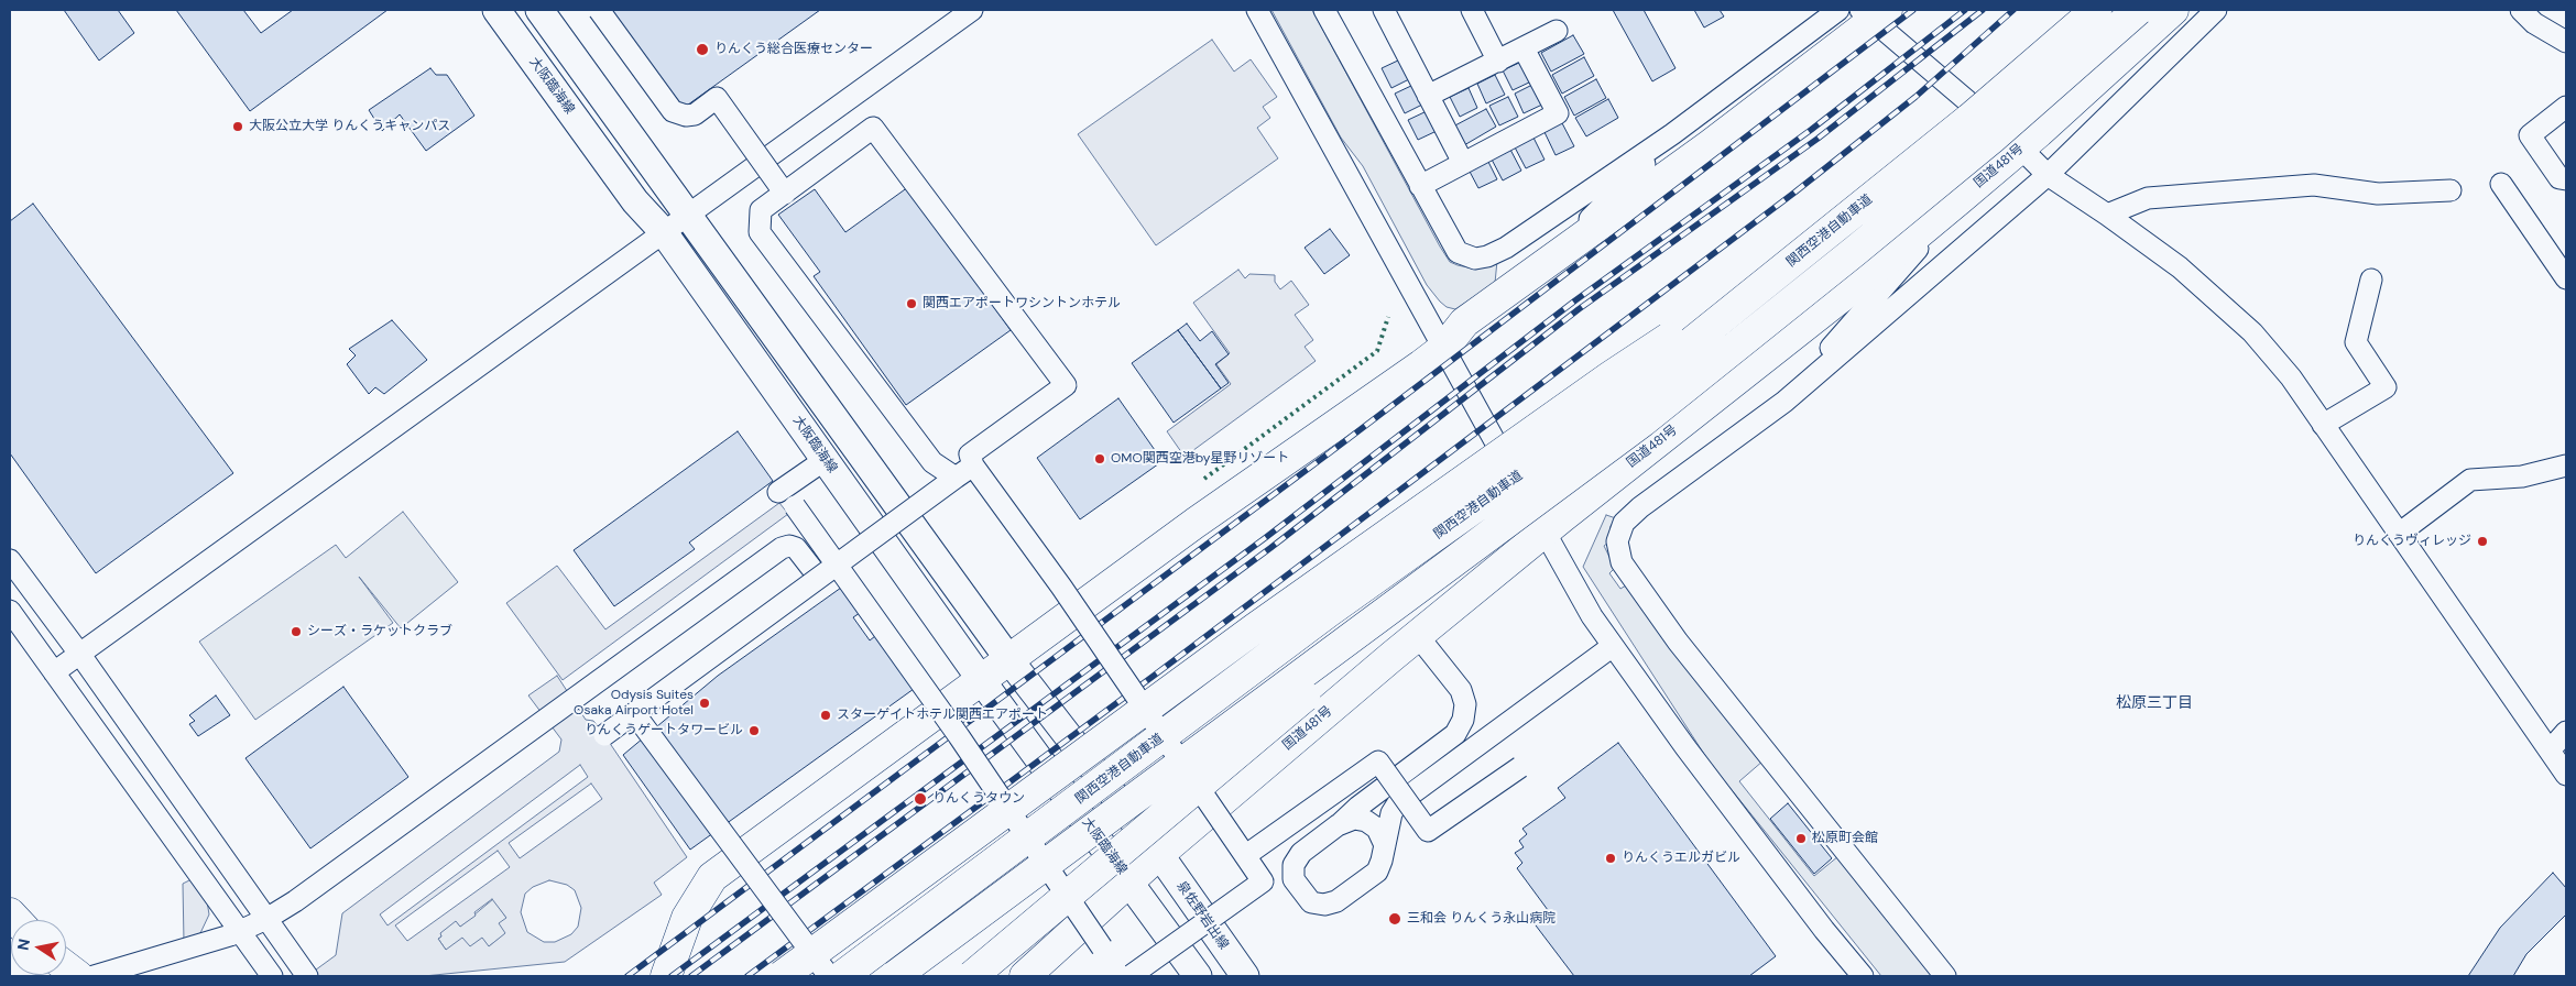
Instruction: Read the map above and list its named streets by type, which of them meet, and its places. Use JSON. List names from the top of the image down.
{
  "streets": {
    "highway": ["国道481号", "関西空港自動車道"],
    "main road": ["大阪臨海線", "泉佐野岩出線"]
  },
  "crossings": [
    ["大阪臨海線", "国道481号"],
    ["国道481号", "泉佐野岩出線"]
  ],
  "districts": ["松原三丁目"],
  "places": [
    "りんくう総合医療センター",
    "大阪公立大学 りんくうキャンパス",
    "関西エアポートワシントンホテル",
    "OMO関西空港by星野リゾート",
    "りんくうヴィレッジ",
    "シーズ・ラケットクラブ",
    "Odysis Suites Osaka Airport Hotel",
    "スターゲイトホテル関西エアポート",
    "りんくうゲートタワービル",
    "りんくうタウン",
    "松原町会館",
    "りんくうエルガビル",
    "三和会 りんくう永山病院"
  ],
  "north": "left"
}
